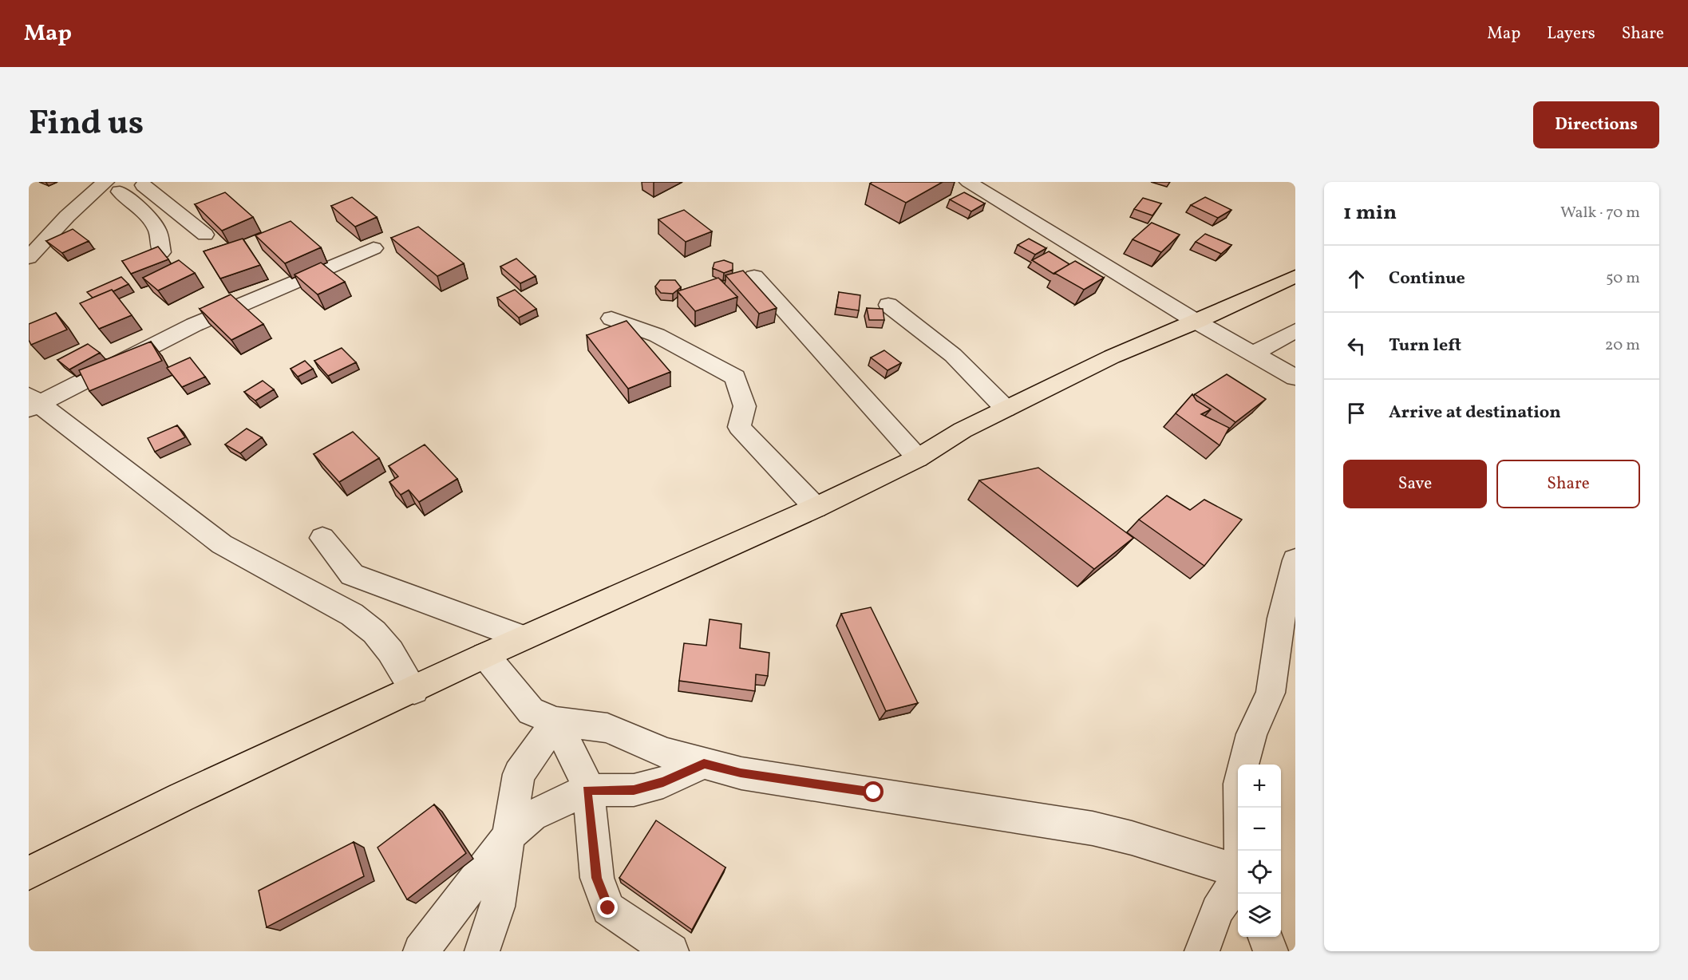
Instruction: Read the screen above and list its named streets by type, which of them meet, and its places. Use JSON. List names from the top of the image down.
{
  "page": {
    "header": "Map",
    "nav": ["Map", "Layers", "Share"],
    "title": "Find us",
    "buttons": [
      "Directions",
      ["Save", "Share"]
    ],
    "heading": ["1 min", "Walk · 70 m"],
    "list": [
      ["Continue", "50 m"],
      ["Turn left", "20 m"],
      "Arrive at destination"
    ],
    "map_buttons": ["+", "−"]
  }
}
